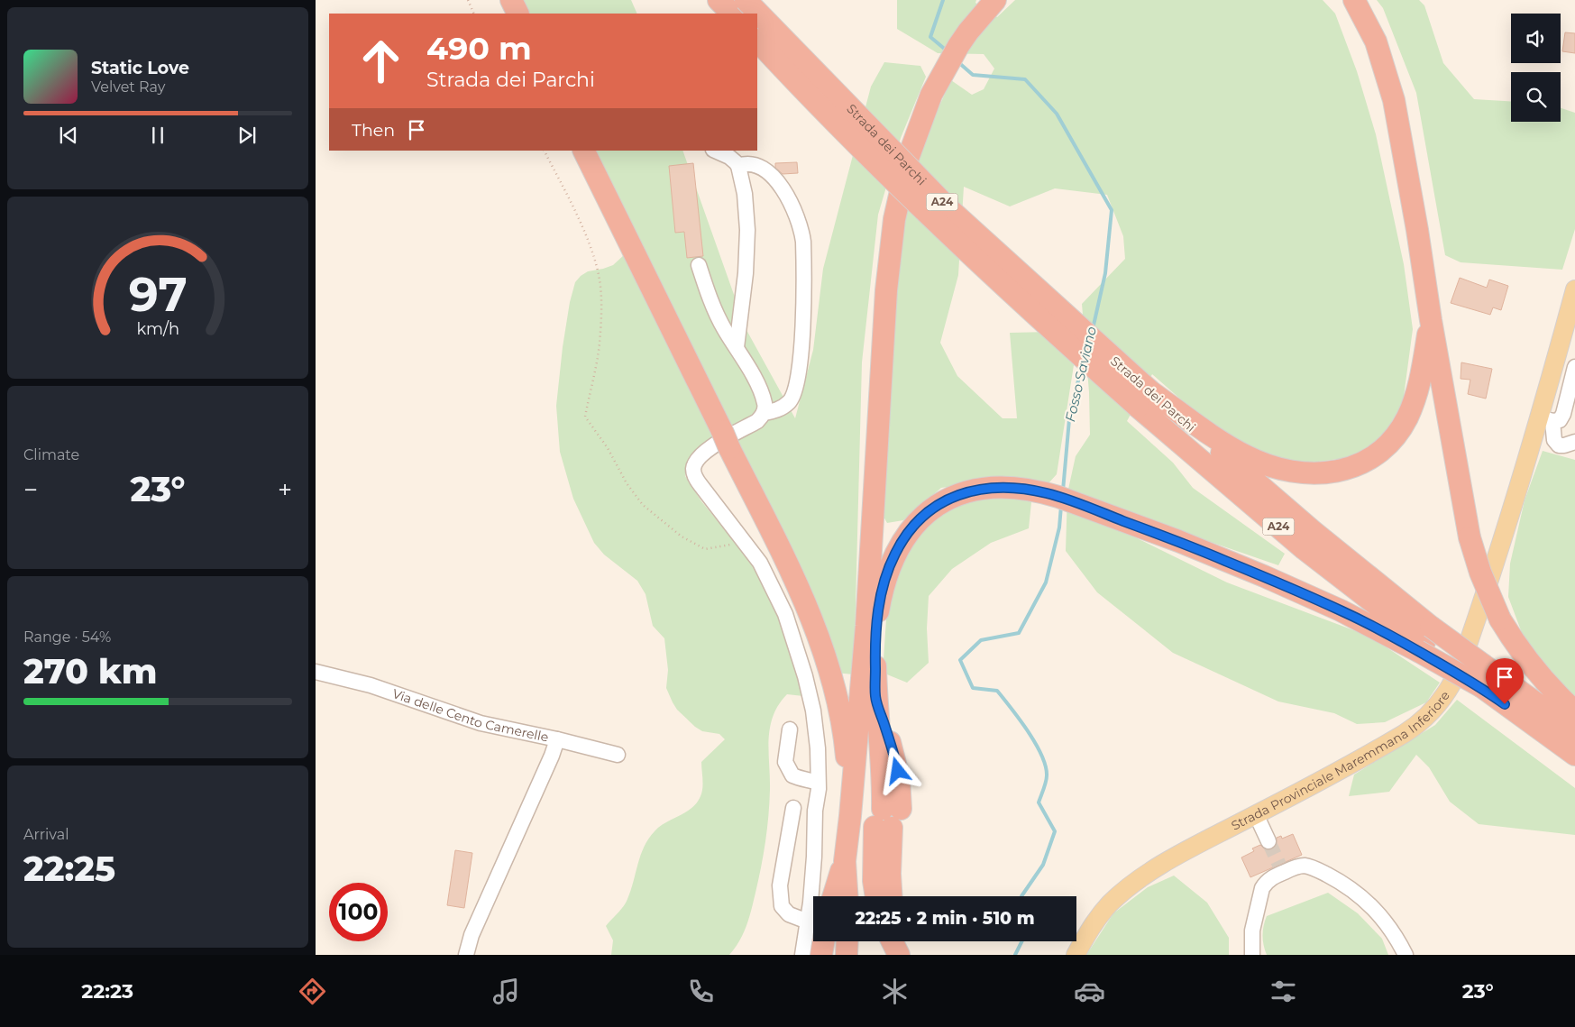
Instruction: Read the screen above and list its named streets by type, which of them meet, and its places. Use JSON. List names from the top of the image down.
{
  "streets": {
    "highway": ["Strada dei Parchi", "A24"],
    "main road": ["Strada Provinciale Maremmana Inferiore"],
    "street": ["Via delle Cento Camerelle"]
  },
  "water": ["Fosso Saviano"],
  "page": {
    "turn": ["490 m", "Strada dei Parchi"],
    "song": ["Static Love", "Velvet Ray"],
    "then": "Then",
    "tile": [
      "Climate",
      ["Range · 54%", "270 km"],
      ["Arrival", "22:25"]
    ],
    "heat": ["−", "23°", "+"],
    "limit": "100",
    "trip": "22:25 · 2 min · 510 m",
    "tabs": ["22:23", "23°"],
    "gauge": ["97", "km/h"]
  }
}
